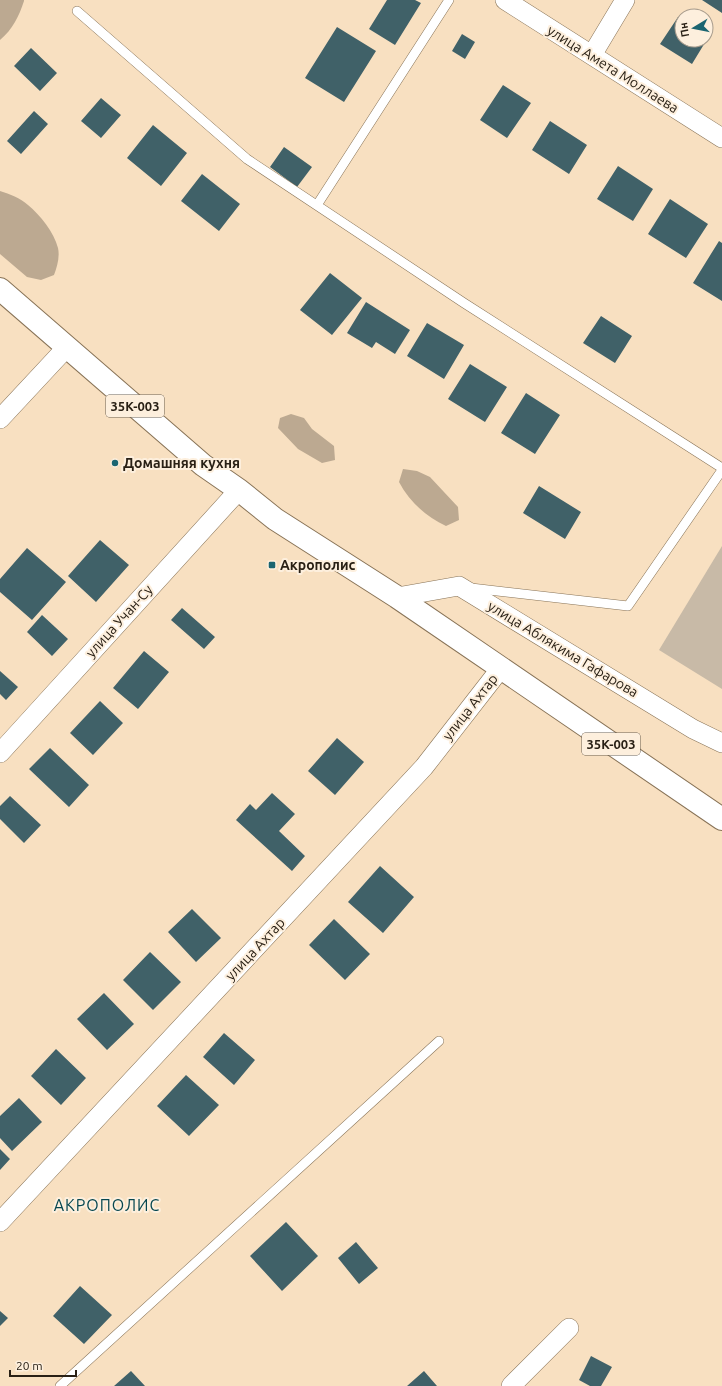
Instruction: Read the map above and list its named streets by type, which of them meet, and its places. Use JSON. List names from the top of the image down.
{
  "streets": {
    "main road": ["35К-003"],
    "street": [
      "улица Амета Моллаева",
      "улица Учан-Су",
      "улица Аблякима Гафарова",
      "улица Ахтар"
    ]
  },
  "crossings": [
    ["35К-003", "улица Учан-Су"],
    ["35К-003", "улица Ахтар"]
  ],
  "districts": ["АКРОПОЛИС"],
  "places": {
    "other": ["Домашняя кухня"],
    "transit": ["Акрополис"]
  },
  "scale_bar": "20 m",
  "north": "left"
}
